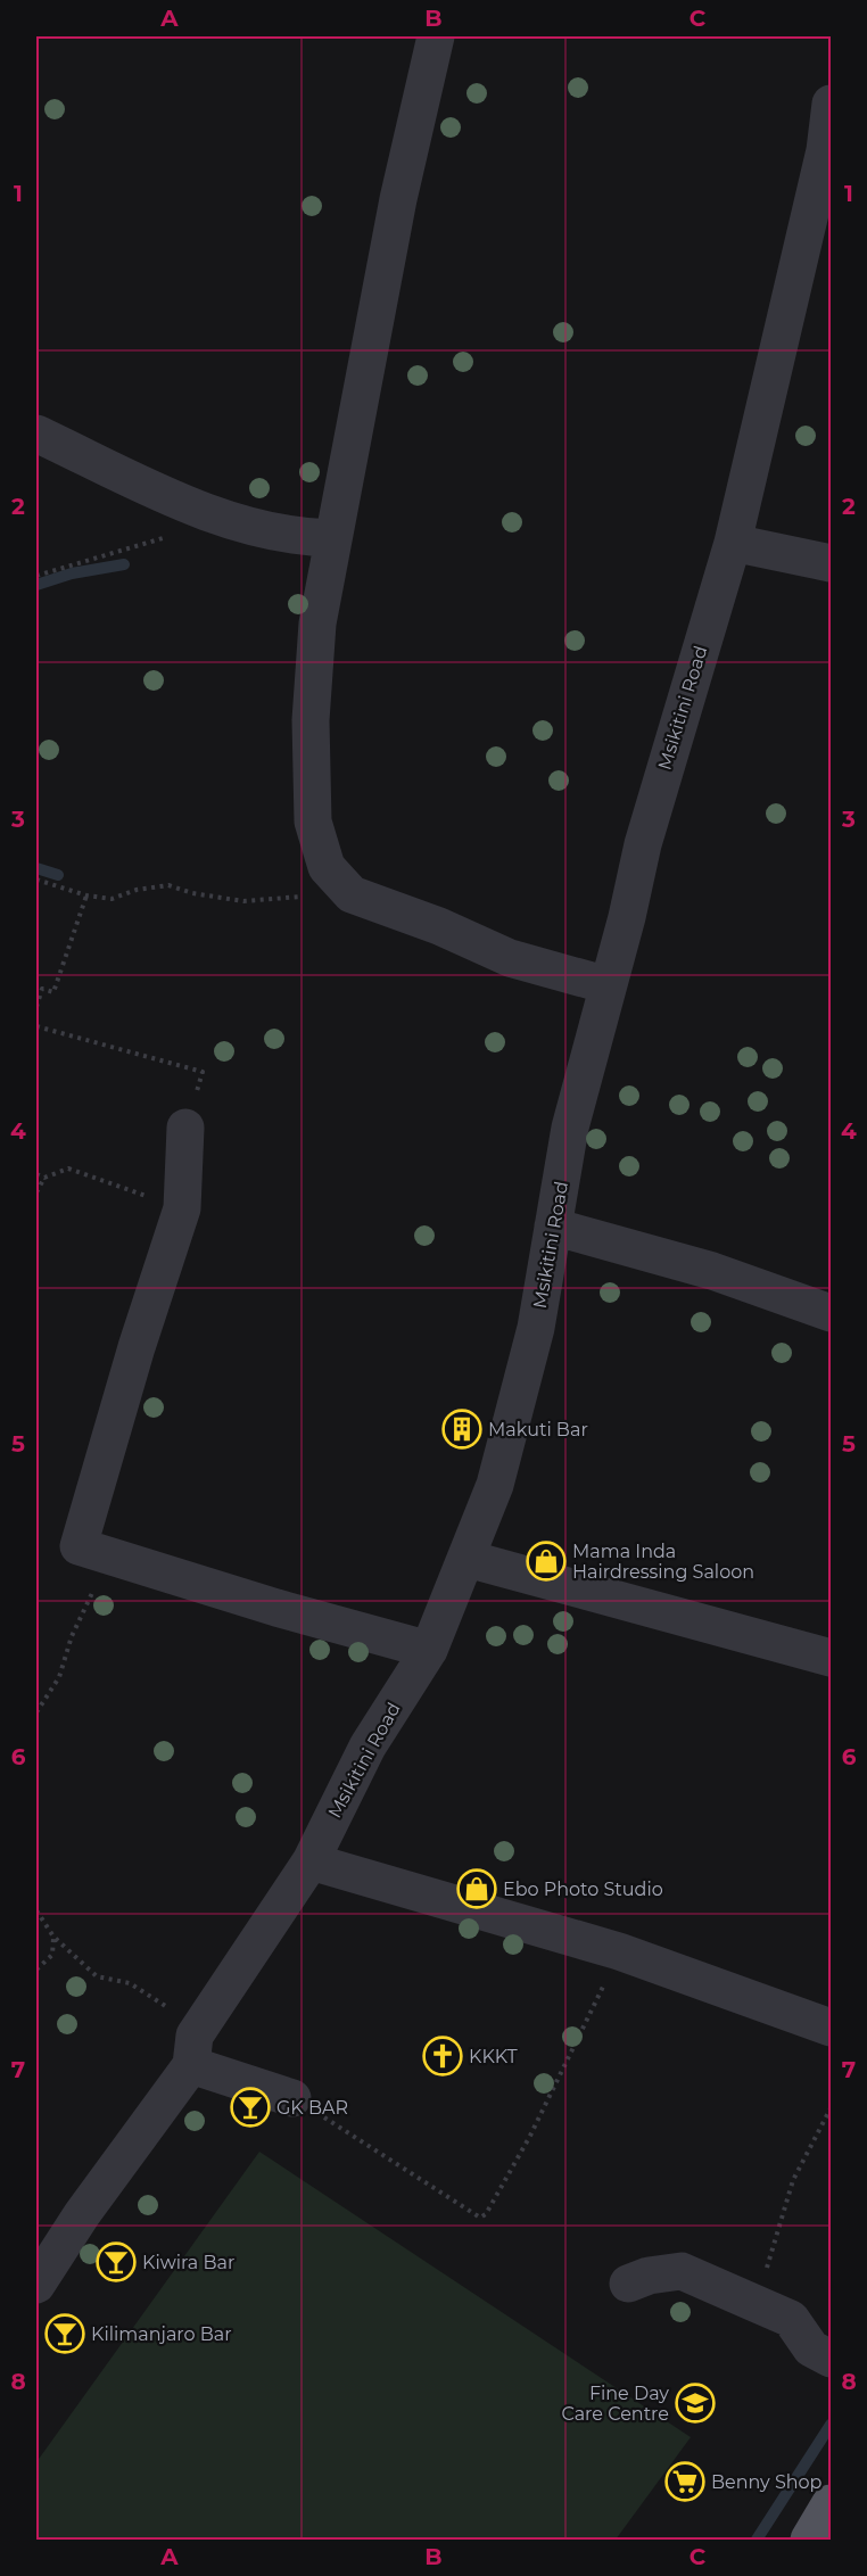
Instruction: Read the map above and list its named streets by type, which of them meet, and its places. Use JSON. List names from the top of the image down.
{
  "streets": {
    "street": ["Msikitini Road"]
  },
  "places": {
    "building": ["Makuti Bar"],
    "shop": ["Mama Inda Hairdressing Saloon", "Ebo Photo Studio"],
    "church": ["KKKT"],
    "bar": ["GK BAR", "Kiwira Bar", "Kilimanjaro Bar"],
    "school or university": ["Fine Day Care Centre"],
    "supermarket": ["Benny Shop"]
  },
  "grid": {
    "columns": ["A", "B", "C"],
    "rows": [
      "1",
      "2",
      "3",
      "4",
      "5",
      "6",
      "7",
      "8"
    ]
  }
}
